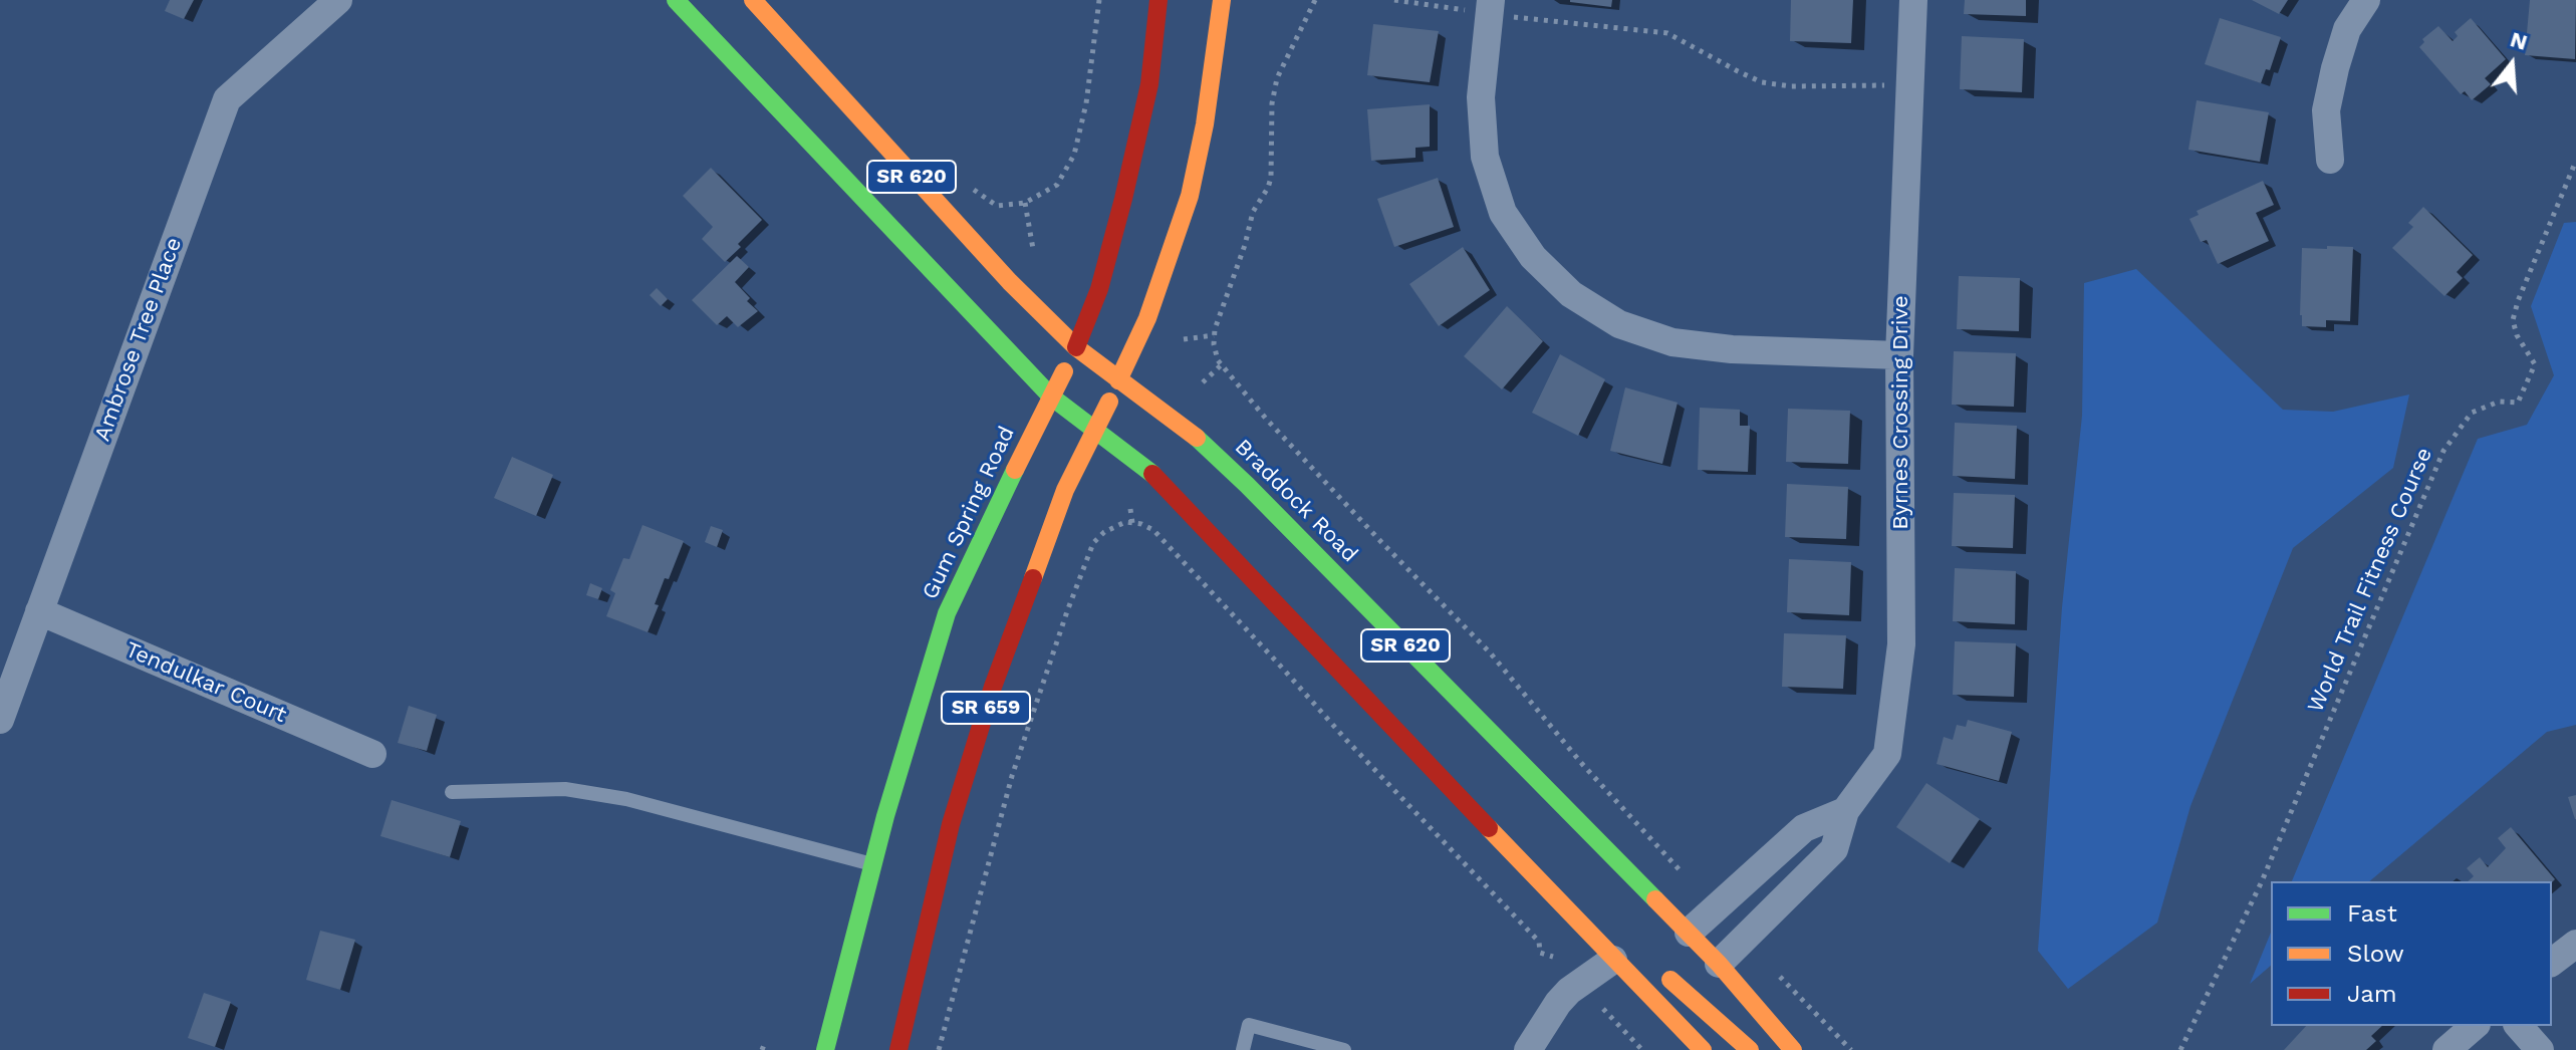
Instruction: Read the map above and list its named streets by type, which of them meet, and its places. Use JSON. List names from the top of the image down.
{
  "streets": {
    "main road": [
      "SR 620",
      "Braddock Road",
      "Gum Spring Road",
      "SR 659"
    ],
    "street": ["Ambrose Tree Place", "Byrnes Crossing Drive", "Tendulkar Court"],
    "path": ["World Trail Fitness Course"]
  },
  "crossings": [
    ["SR 620", "SR 659"],
    ["Ambrose Tree Place", "Tendulkar Court"],
    ["Byrnes Crossing Drive", "Braddock Road"],
    ["Braddock Road", "Gum Spring Road"],
    ["Braddock Road", "SR 659"]
  ],
  "legend": ["Fast", "Slow", "Jam"],
  "north": "top"
}
